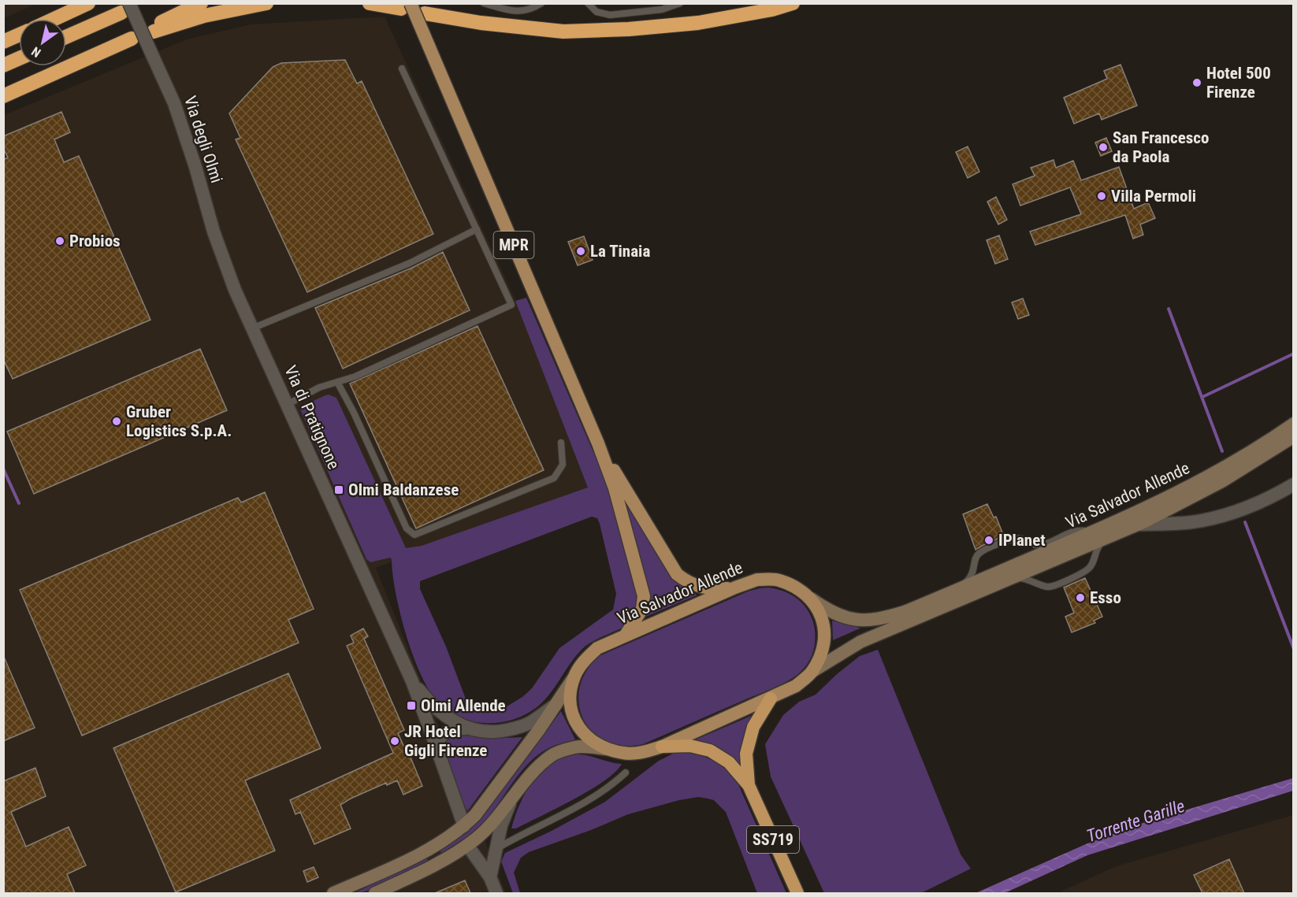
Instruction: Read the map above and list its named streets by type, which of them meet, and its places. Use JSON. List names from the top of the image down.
{
  "streets": {
    "highway": ["SS719"],
    "main road": ["MPR", "Via Salvador Allende"],
    "street": ["Via degli Olmi", "Via di Pratignone"]
  },
  "crossings": [
    ["Via degli Olmi", "Via di Pratignone"],
    ["MPR", "Via Salvador Allende"],
    ["Via Salvador Allende", "SS719"]
  ],
  "water": ["Torrente Garille"],
  "places": {
    "other": [
      "Hotel 500 Firenze",
      "San Francesco da Paola",
      "Villa Permoli",
      "Probios",
      "La Tinaia",
      "Gruber Logistics S.p.A.",
      "IPlanet",
      "Esso",
      "JR Hotel Gigli Firenze"
    ],
    "transit": ["Olmi Baldanzese", "Olmi Allende"]
  },
  "north": "bottom left"
}
